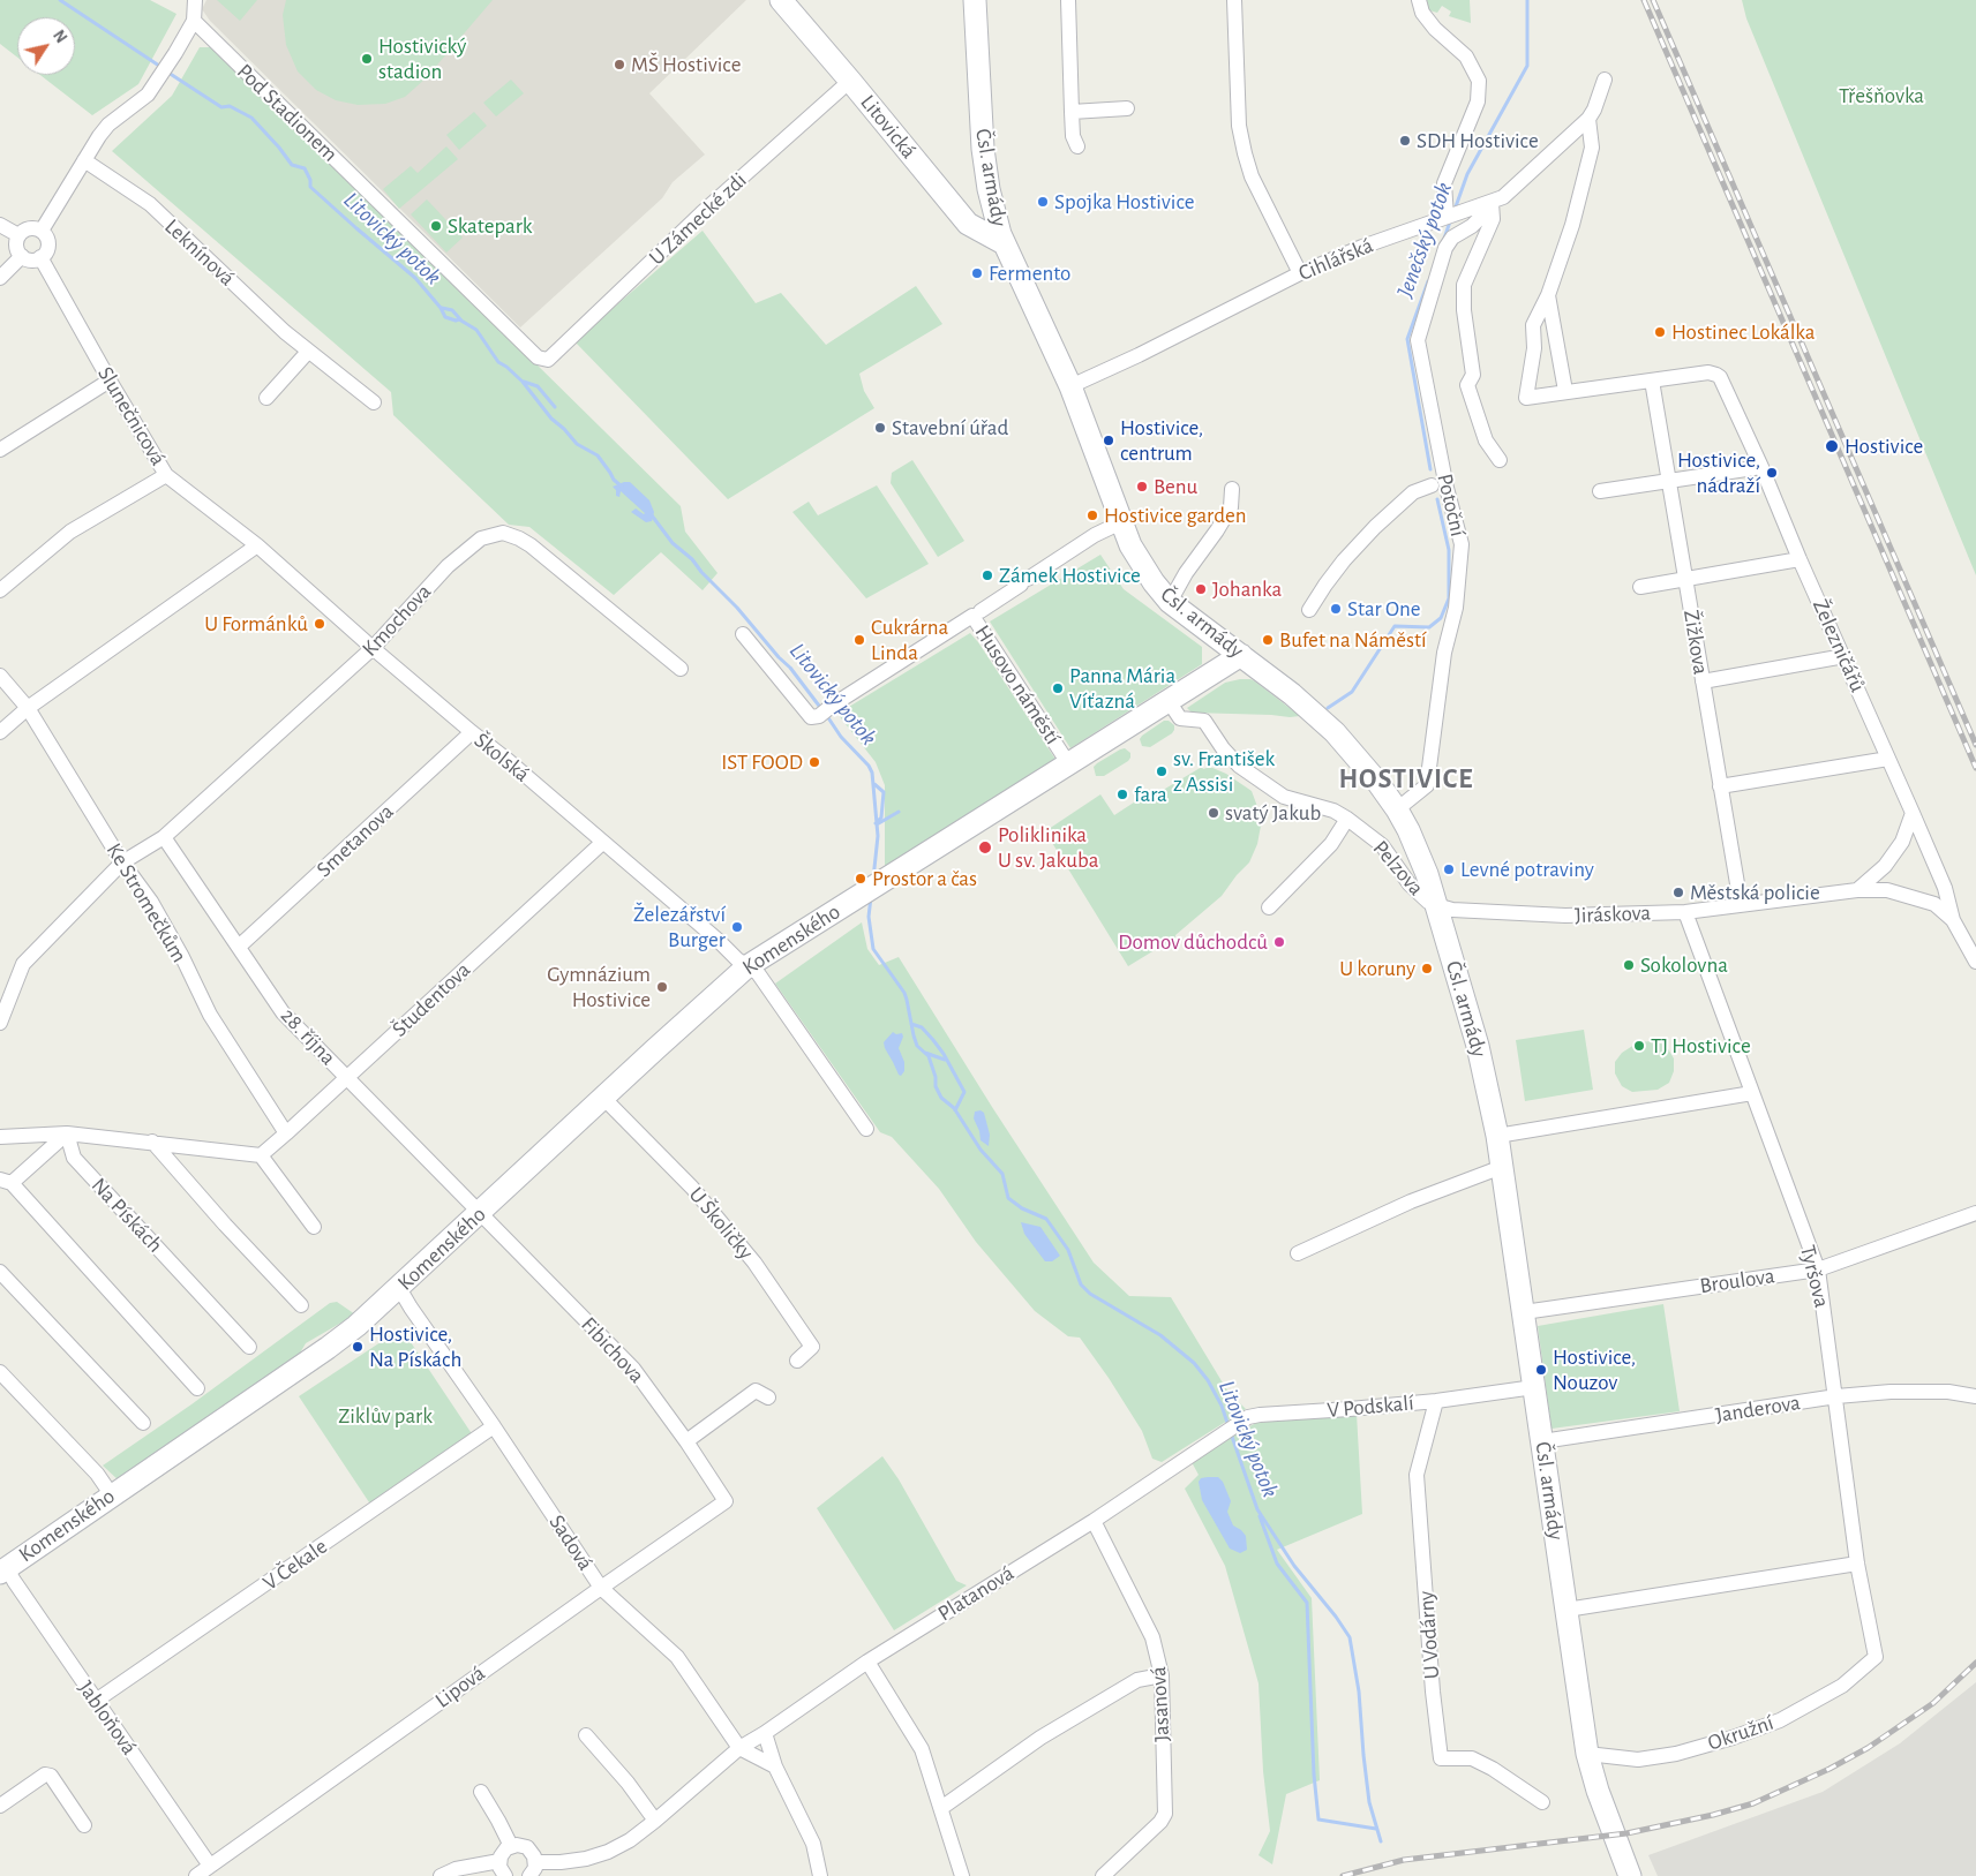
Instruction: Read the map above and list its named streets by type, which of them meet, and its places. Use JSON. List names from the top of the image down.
{
  "streets": {
    "main road": [
      "Litovická",
      "Čsl. armády",
      "Husovo náměstí",
      "Komenského"
    ],
    "street": [
      "Pod Stadionem",
      "U Zámecké zdi",
      "Leknínová",
      "Cihlářská",
      "Slunečnicová",
      "Potoční",
      "Kmochova",
      "Žižkova",
      "Železničářů",
      "Školská",
      "Smetanova",
      "Pelzova",
      "Ke Stromečkům",
      "Jiráskova",
      "Študentova",
      "28. října",
      "Na Pískách",
      "U Školičky",
      "Tyršova",
      "Broulova",
      "Fibichova",
      "V Podskalí",
      "Janderova",
      "Sadová",
      "V Čekale",
      "Platanová",
      "U Vodárny",
      "Lipová",
      "Jasanová",
      "Jabloňová",
      "Okružní"
    ]
  },
  "crossings": [
    ["Pod Stadionem", "U Zámecké zdi"],
    ["Litovická", "Čsl. armády"],
    ["Litovická", "U Zámecké zdi"],
    ["Čsl. armády", "Cihlářská"],
    ["Čsl. armády", "Potoční"],
    ["Čsl. armády", "Husovo náměstí"],
    ["Čsl. armády", "Pelzova"],
    ["Čsl. armády", "Jiráskova"],
    ["Čsl. armády", "Broulova"],
    ["Čsl. armády", "V Podskalí"],
    ["Čsl. armády", "Janderova"],
    ["Čsl. armády", "Okružní"],
    ["Cihlářská", "Potoční"],
    ["Slunečnicová", "Školská"],
    ["Kmochova", "Školská"],
    ["Kmochova", "Ke Stromečkům"],
    ["Kmochova", "28. října"],
    ["Žižkova", "Železničářů"],
    ["Žižkova", "Jiráskova"],
    ["Železničářů", "Jiráskova"],
    ["Husovo náměstí", "Pelzova"],
    ["Husovo náměstí", "Komenského"],
    ["Školská", "Smetanova"],
    ["Školská", "Komenského"],
    ["Školská", "Študentova"],
    ["Smetanova", "28. října"],
    ["Pelzova", "Jiráskova"],
    ["Ke Stromečkům", "Študentova"],
    ["Jiráskova", "Tyršova"],
    ["Komenského", "28. října"],
    ["Komenského", "U Školičky"],
    ["Komenského", "Fibichova"],
    ["Komenského", "Sadová"],
    ["Komenského", "Jabloňová"],
    ["Študentova", "28. října"],
    ["28. října", "Fibichova"],
    ["Tyršova", "Broulova"],
    ["Tyršova", "Janderova"],
    ["Tyršova", "Okružní"],
    ["Fibichova", "Lipová"],
    ["V Podskalí", "Platanová"],
    ["V Podskalí", "U Vodárny"],
    ["Sadová", "V Čekale"],
    ["Sadová", "Platanová"],
    ["Sadová", "Lipová"],
    ["V Čekale", "Jabloňová"],
    ["Platanová", "Jasanová"],
    ["Lipová", "Jabloňová"]
  ],
  "districts": ["HOSTIVICE"],
  "water": ["Litovický potok", "Jenečský potok"],
  "parks": ["Třešňovka", "Ziklův park"],
  "places": [
    "Hostivický stadion",
    "MŠ Hostivice",
    "SDH Hostivice",
    "Spojka Hostivice",
    "Skatepark",
    "Fermento",
    "Hostinec Lokálka",
    "Stavební úřad",
    "Hostivice, centrum",
    "Hostivice",
    "Hostivice, nádraží",
    "Benu",
    "Hostivice garden",
    "Zámek Hostivice",
    "Johanka",
    "Star One",
    "U Formánků",
    "Cukrárna Linda",
    "Bufet na Náměstí",
    "Panna Mária Víťazná",
    "IST FOOD",
    "sv. František z Assisi",
    "fara",
    "svatý Jakub",
    "Poliklinika U sv. Jakuba",
    "Levné potraviny",
    "Prostor a čas",
    "Městská policie",
    "Železářství Burger",
    "Domov důchodců",
    "Sokolovna",
    "U koruny",
    "Gymnázium Hostivice",
    "TJ Hostivice",
    "Hostivice, Na Pískách",
    "Hostivice, Nouzov"
  ],
  "north": "top right"
}
